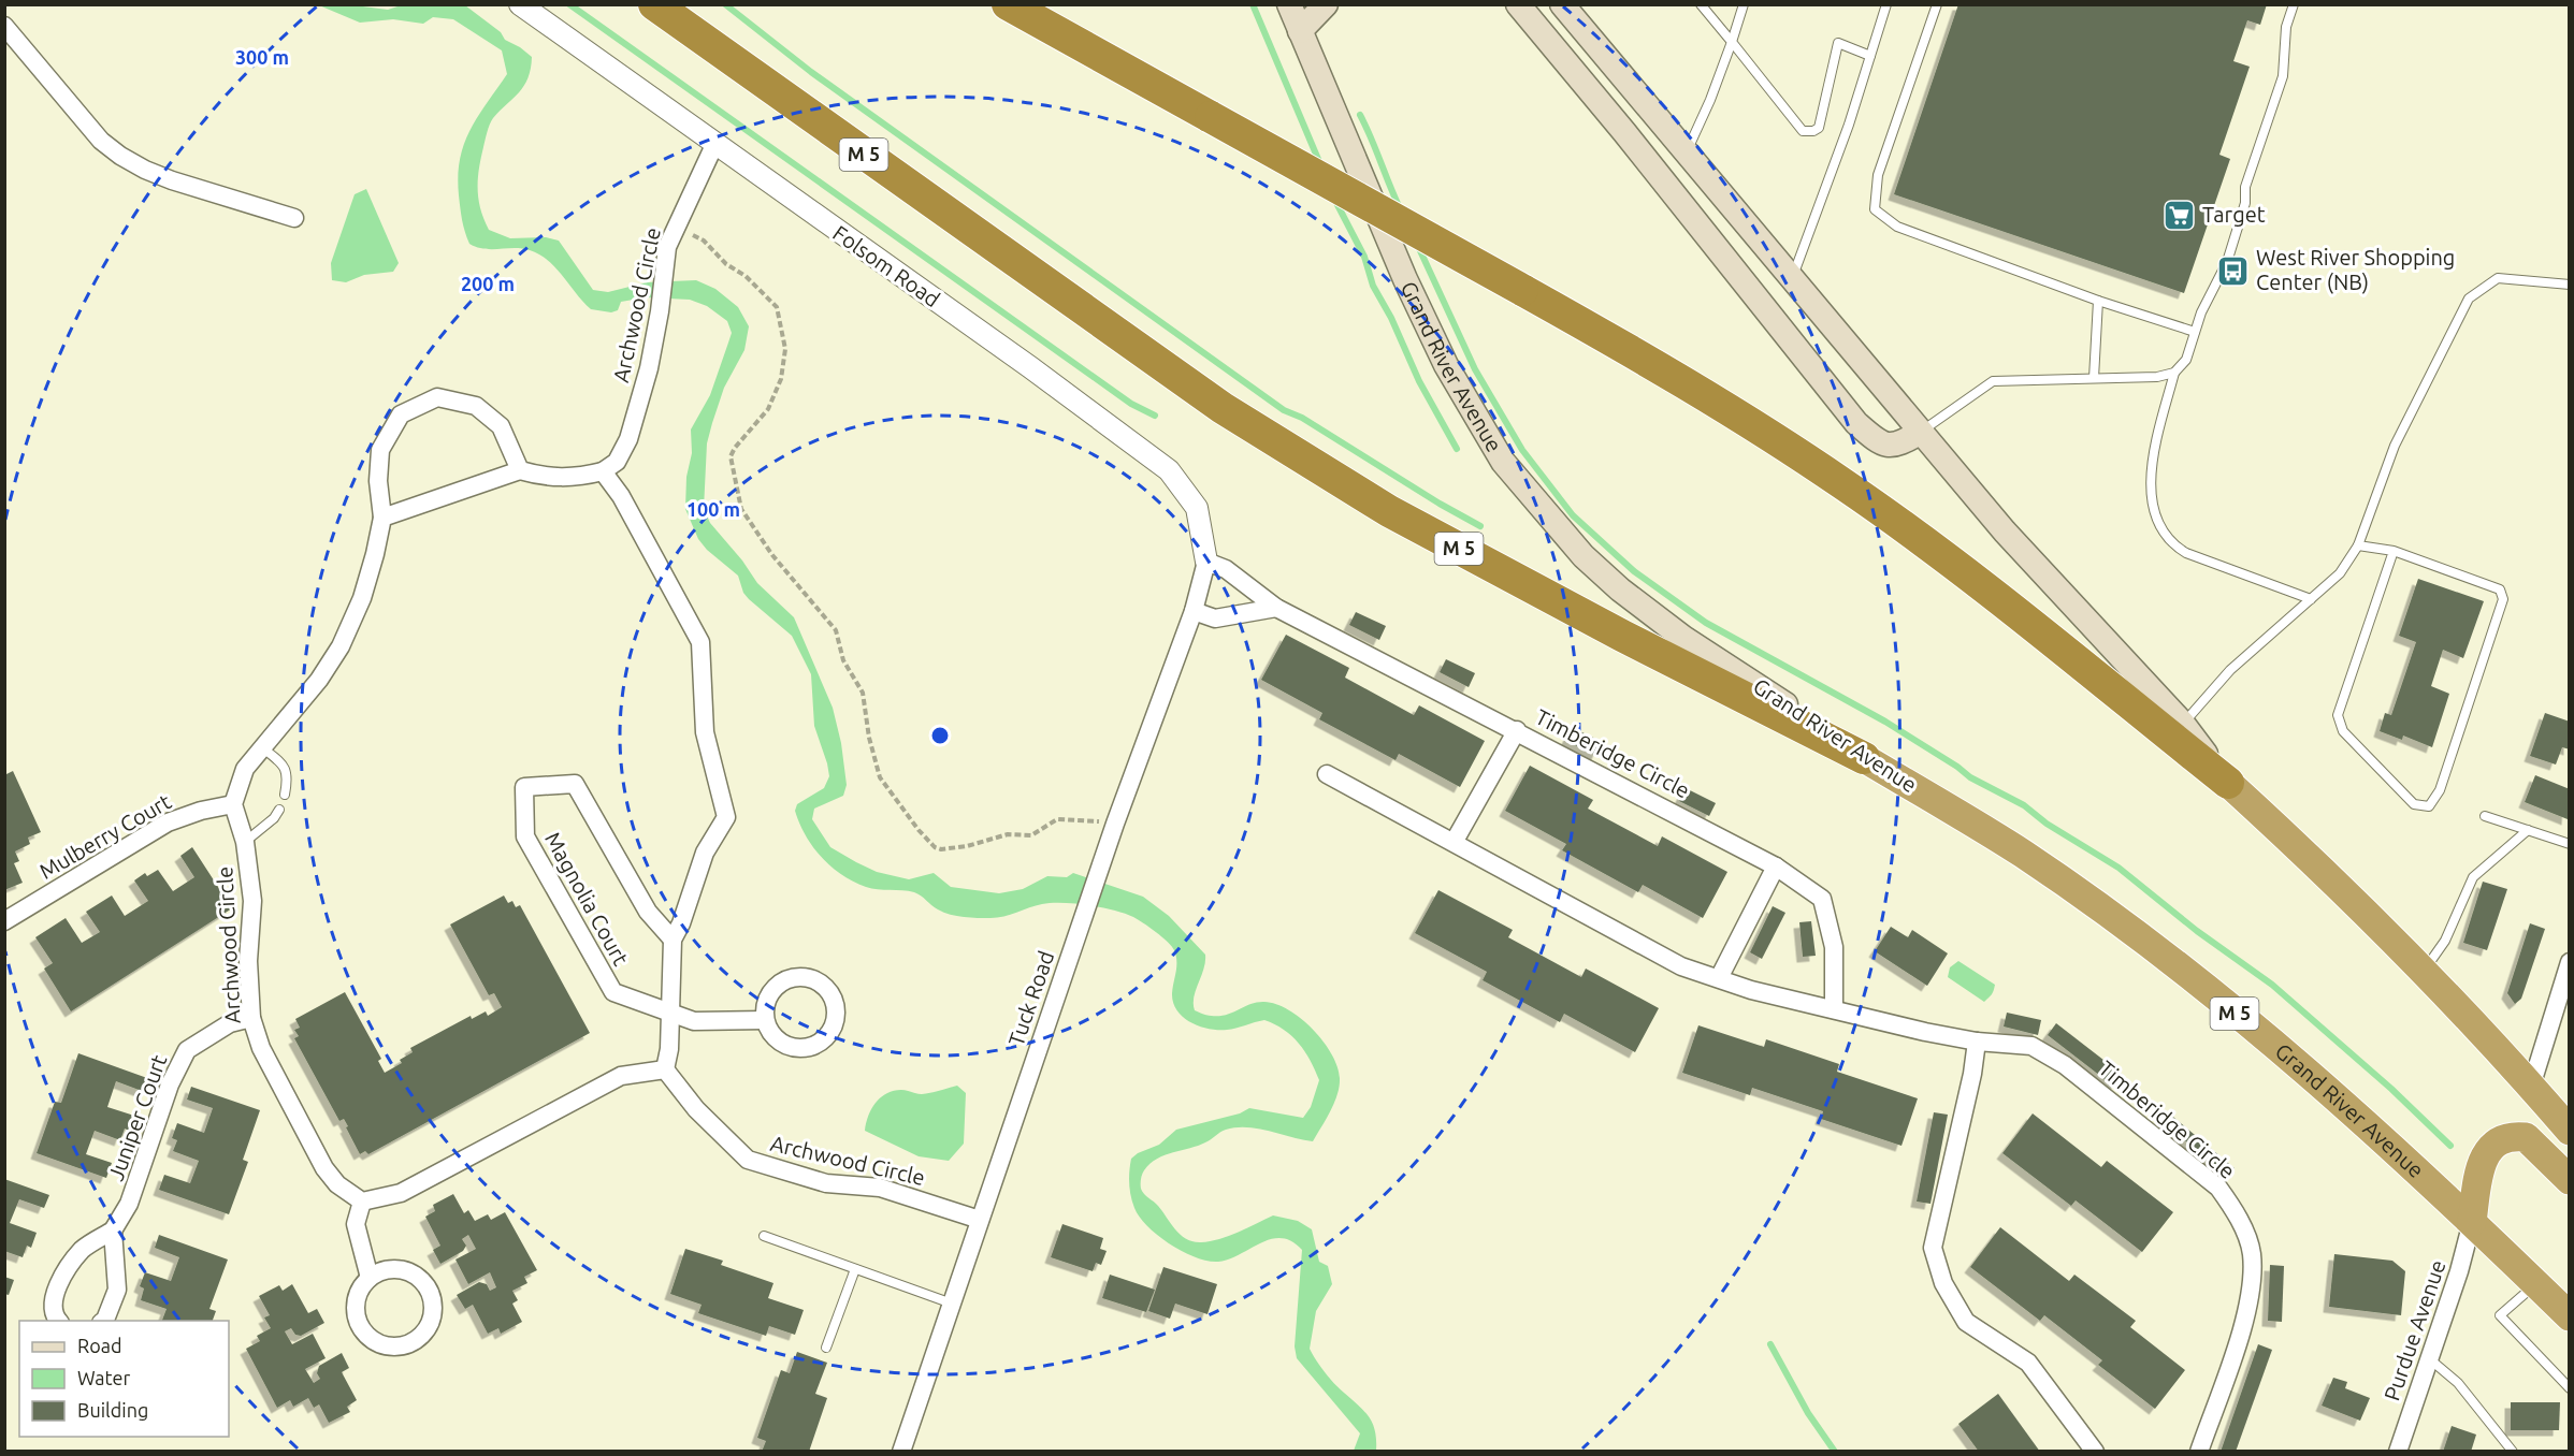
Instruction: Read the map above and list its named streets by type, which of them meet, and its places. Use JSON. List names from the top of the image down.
{
  "streets": {
    "highway": ["M 5", "Grand River Avenue"],
    "street": [
      "Folsom Road",
      "Archwood Circle",
      "Timberidge Circle",
      "Mulberry Court",
      "Magnolia Court",
      "Tuck Road",
      "Juniper Court",
      "Purdue Avenue"
    ]
  },
  "crossings": [
    ["M 5", "Grand River Avenue"],
    ["Folsom Road", "Archwood Circle"],
    ["Folsom Road", "Timberidge Circle"],
    ["Folsom Road", "Tuck Road"],
    ["Archwood Circle", "Mulberry Court"],
    ["Archwood Circle", "Tuck Road"],
    ["Archwood Circle", "Juniper Court"],
    ["Grand River Avenue", "Purdue Avenue"],
    ["Timberidge Circle", "Tuck Road"]
  ],
  "places": {
    "supermarket": ["Target"],
    "bus stop": ["West River Shopping Center (NB)"]
  },
  "legend": ["Road", "Water", "Building"],
  "rings": ["300 m", "200 m", "100 m"]
}
